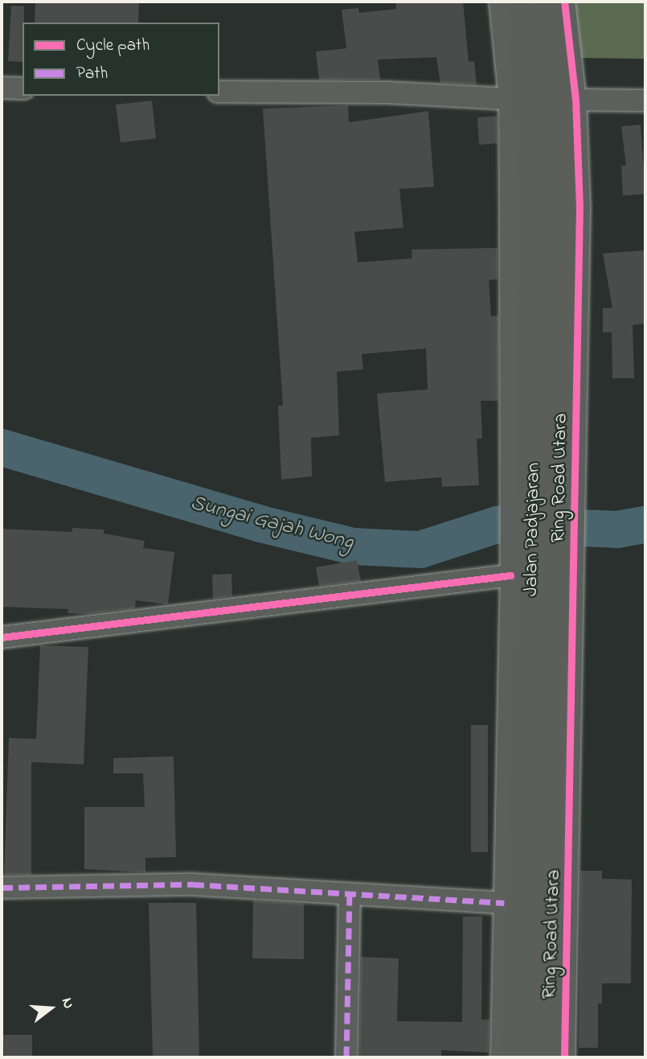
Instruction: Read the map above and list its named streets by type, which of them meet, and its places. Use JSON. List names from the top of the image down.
{
  "streets": {
    "highway": ["Jalan Padjajaran"],
    "street": ["Ring Road Utara"]
  },
  "crossings": [
    ["Ring Road Utara", "Jalan Padjajaran"]
  ],
  "water": ["Sungai Gajah Wong"],
  "legend": ["Cycle path", "Path"],
  "north": "right"
}
